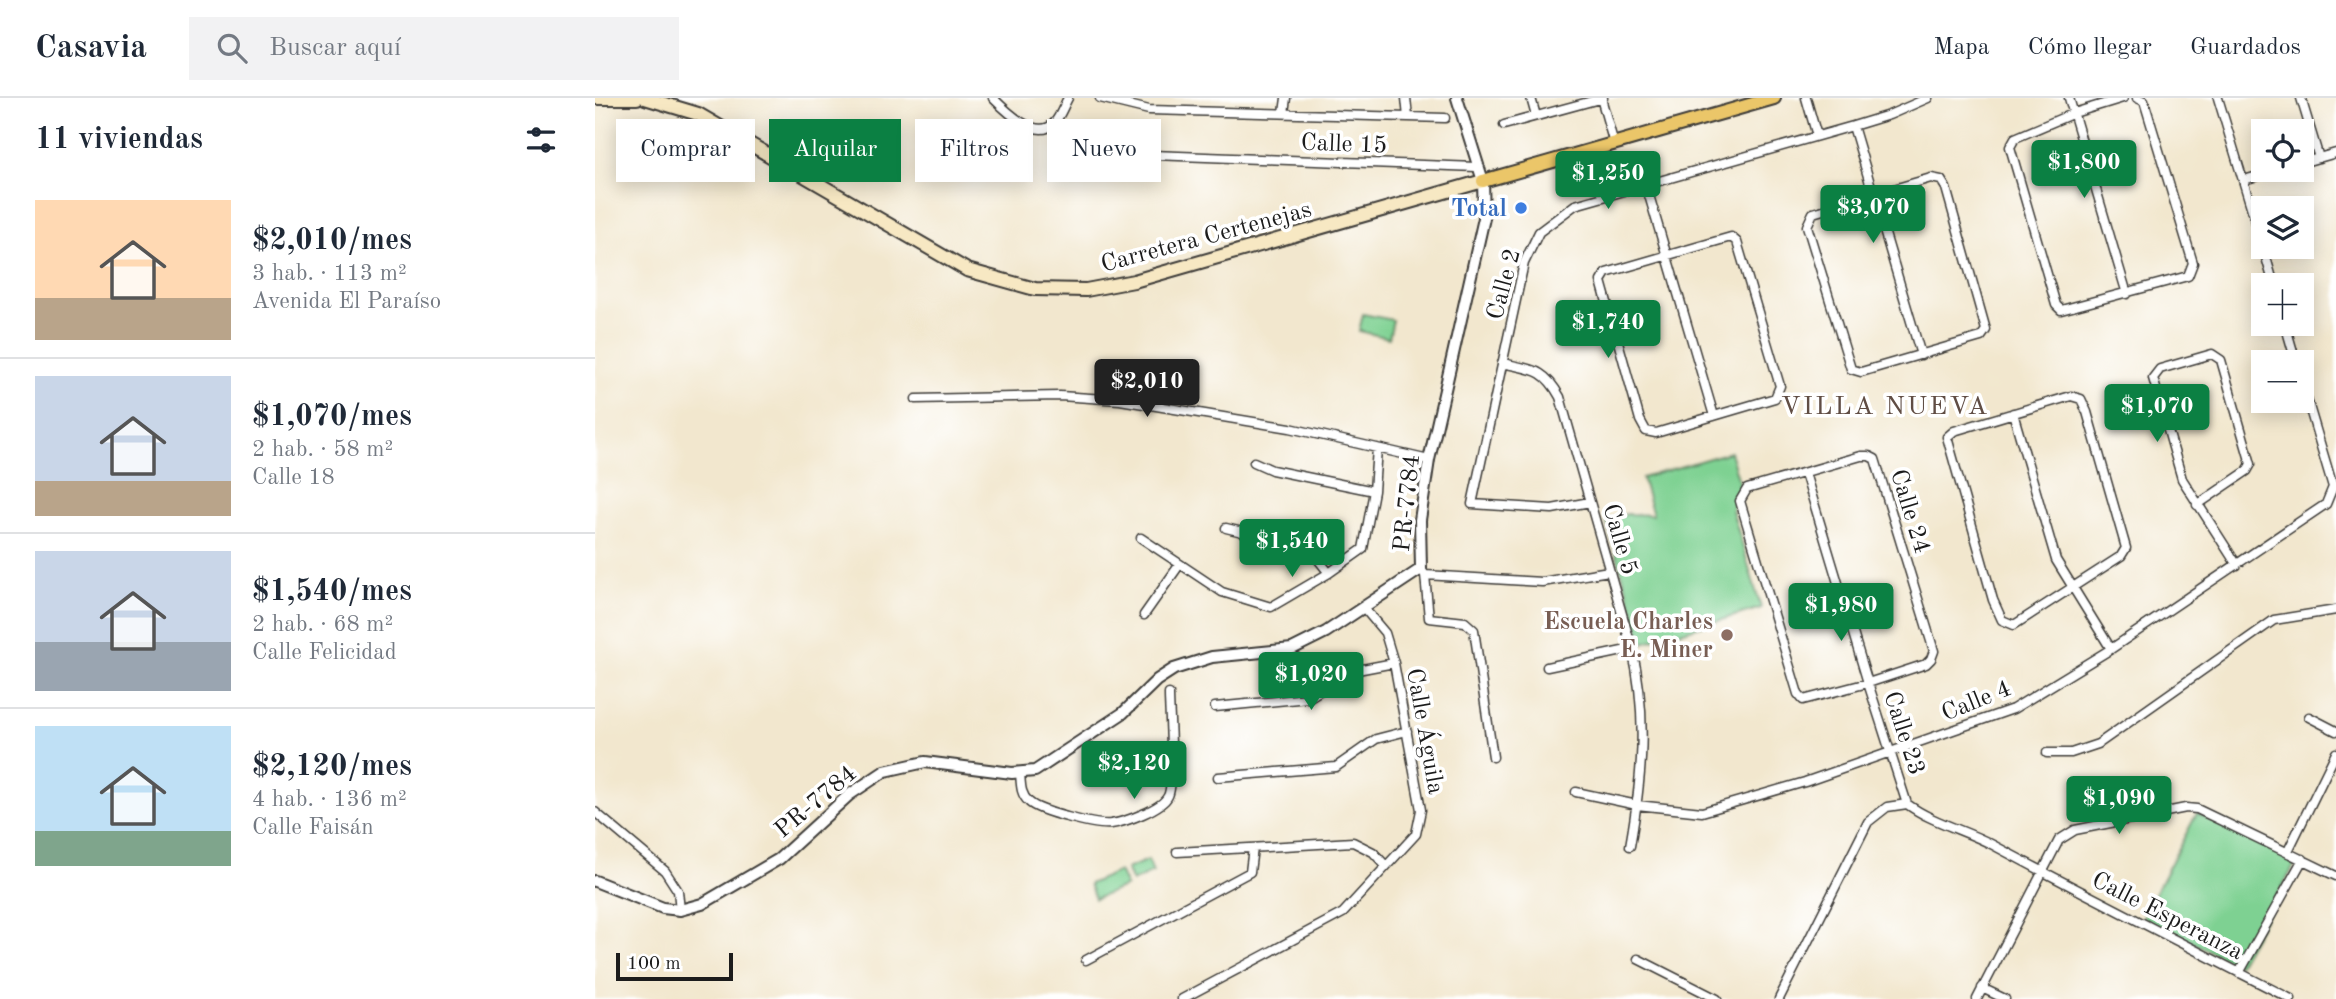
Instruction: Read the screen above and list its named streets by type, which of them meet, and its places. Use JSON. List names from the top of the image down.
{
  "streets": {
    "main road": ["Carretera Certenejas"],
    "street": [
      "Calle 15",
      "Calle 2",
      "PR-7784",
      "Calle 24",
      "Calle 5",
      "Calle 4",
      "Calle Águila",
      "Calle 23",
      "Calle Esperanza"
    ]
  },
  "crossings": [
    ["Calle 15", "PR-7784"],
    ["Carretera Certenejas", "PR-7784"],
    ["Calle 2", "Calle 5"],
    ["PR-7784", "Calle Águila"],
    ["Calle 24", "Calle 23"],
    ["Calle 5", "Calle 4"],
    ["Calle 4", "Calle 23"],
    ["Calle 23", "Calle Esperanza"]
  ],
  "districts": ["VILLA NUEVA"],
  "places": ["Total", "Escuela Charles E. Miner"],
  "scale_bar": "100 m",
  "page": {
    "header": "Casavia",
    "search": "Buscar aquí",
    "nav": ["Mapa", "Cómo llegar", "Guardados"],
    "heading": "11 viviendas",
    "map_buttons": ["+", "−"],
    "chip": [
      "Comprar",
      "Alquilar",
      "Filtros",
      "Nuevo"
    ],
    "price": [
      "$1,800",
      "$1,250",
      "$3,070",
      "$1,740",
      "$2,010",
      "$1,070",
      "$1,540",
      "$1,980",
      "$1,020",
      "$2,120",
      "$1,090"
    ],
    "list": [
      {
        "name": "$2,010/mes",
        "note": "3 hab. · 113 m² · Avenida El Paraíso"
      },
      {
        "name": "$1,070/mes",
        "note": "2 hab. · 58 m² · Calle 18"
      },
      {
        "name": "$1,540/mes",
        "note": "2 hab. · 68 m² · Calle Felicidad"
      },
      {
        "name": "$2,120/mes",
        "note": "4 hab. · 136 m² · Calle Faisán"
      }
    ],
    "scale": "100 m"
  }
}
